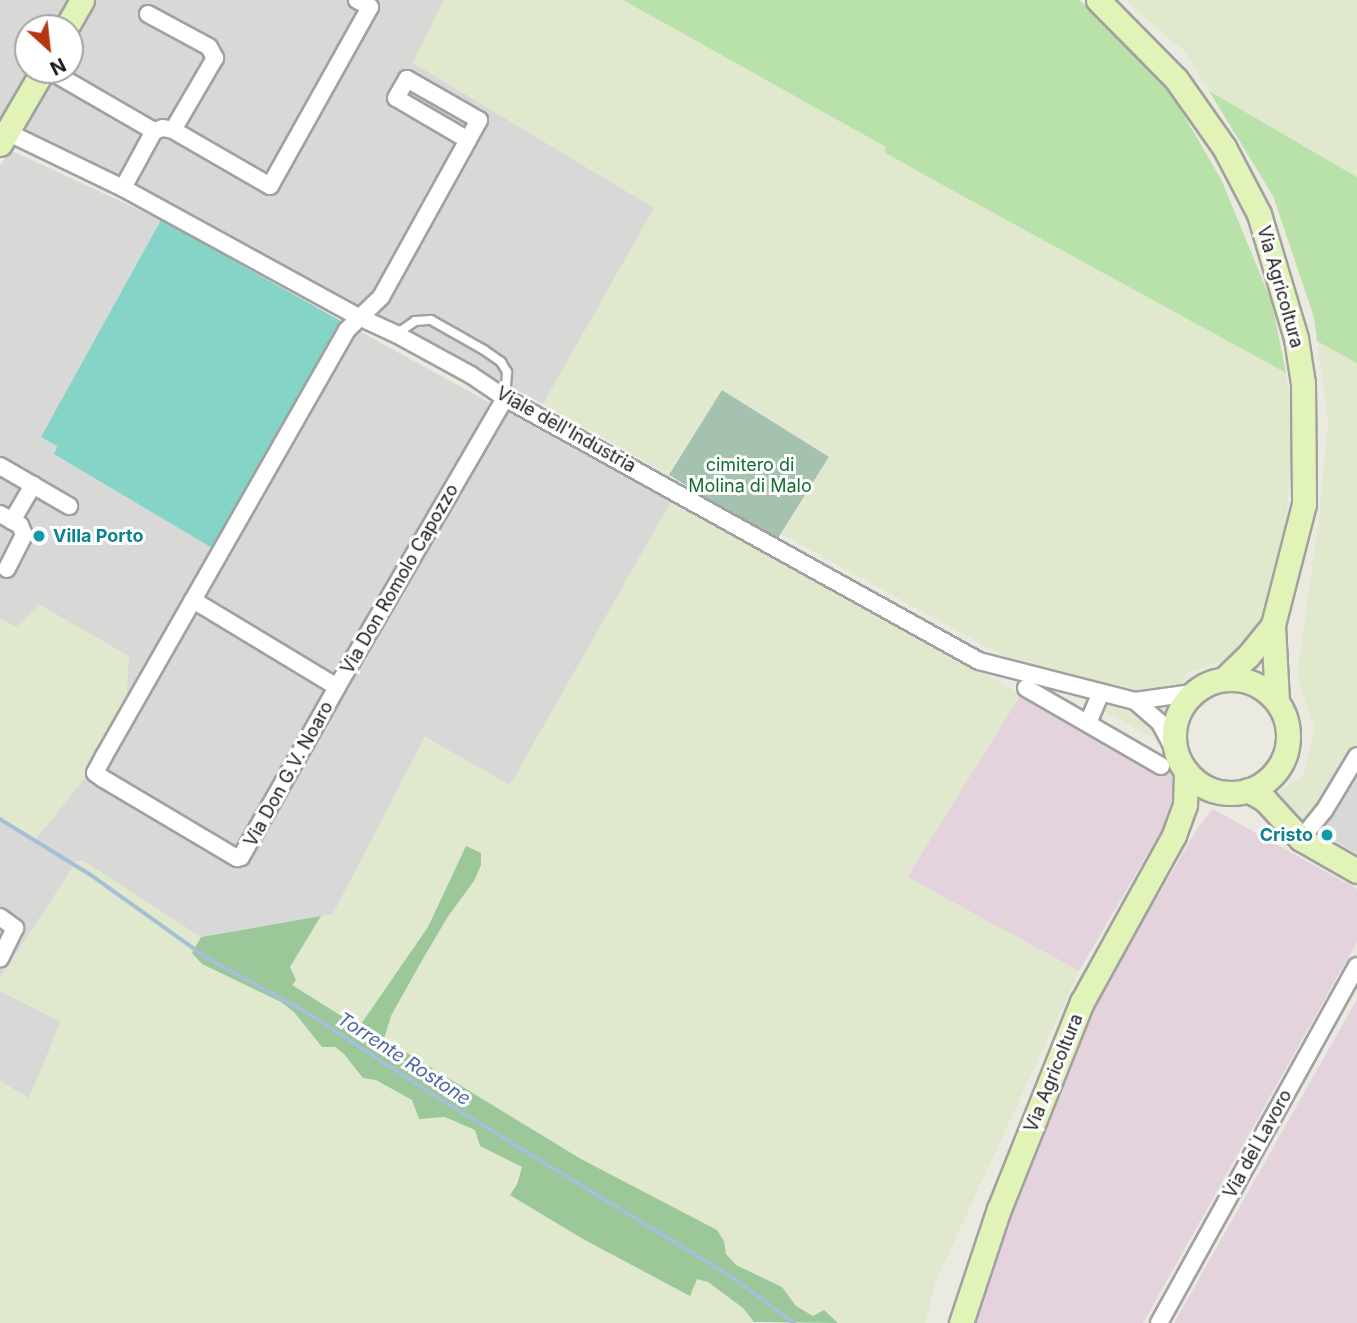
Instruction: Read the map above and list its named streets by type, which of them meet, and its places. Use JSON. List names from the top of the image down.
{
  "streets": {
    "main road": ["Via Agricoltura", "Viale dell'Industria"],
    "street": ["Via Don Romolo Capozzo", "Via Don G.V. Noaro", "Via del Lavoro"]
  },
  "crossings": [
    ["Via Agricoltura", "Viale dell'Industria"],
    ["Viale dell'Industria", "Via Don Romolo Capozzo"],
    ["Via Don Romolo Capozzo", "Via Don G.V. Noaro"]
  ],
  "water": ["Torrente Rostone"],
  "parks": ["cimitero di Molina di Malo"],
  "places": ["Villa Porto", "Cristo"],
  "north": "bottom right"
}
